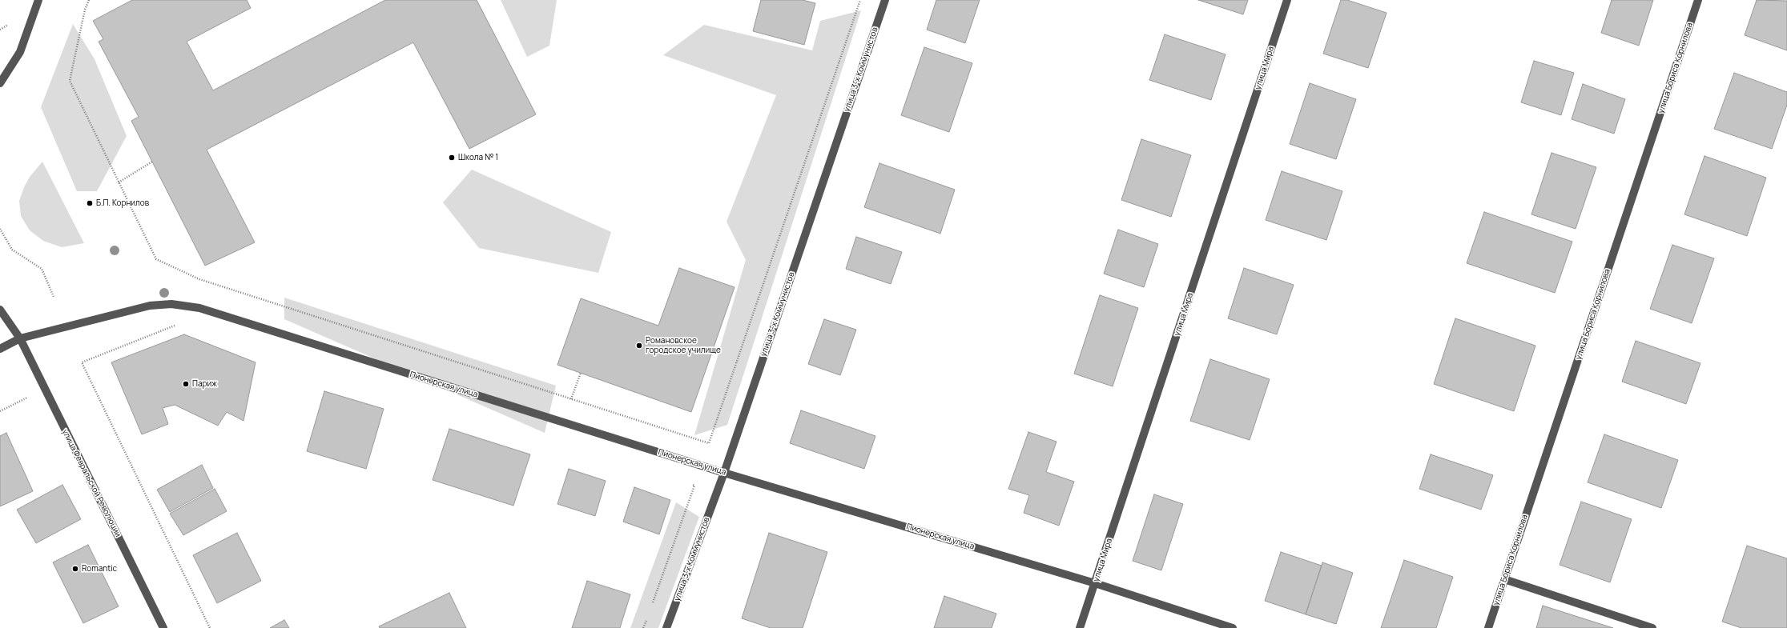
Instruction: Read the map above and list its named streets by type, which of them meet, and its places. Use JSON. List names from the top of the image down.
{
  "streets": {
    "street": [
      "улица Мира",
      "улица Бориса Корнилова",
      "улица 3-х Коммунистов",
      "Пионерская улица",
      "улица Февральской Революции"
    ]
  },
  "crossings": [
    ["улица Мира", "Пионерская улица"],
    ["улица 3-х Коммунистов", "Пионерская улица"],
    ["Пионерская улица", "улица Февральской Революции"]
  ],
  "places": [
    "Школа № 1",
    "Б.П. Корнилов",
    "Романовское городское училище",
    "Париж",
    "Romantic"
  ]
}
